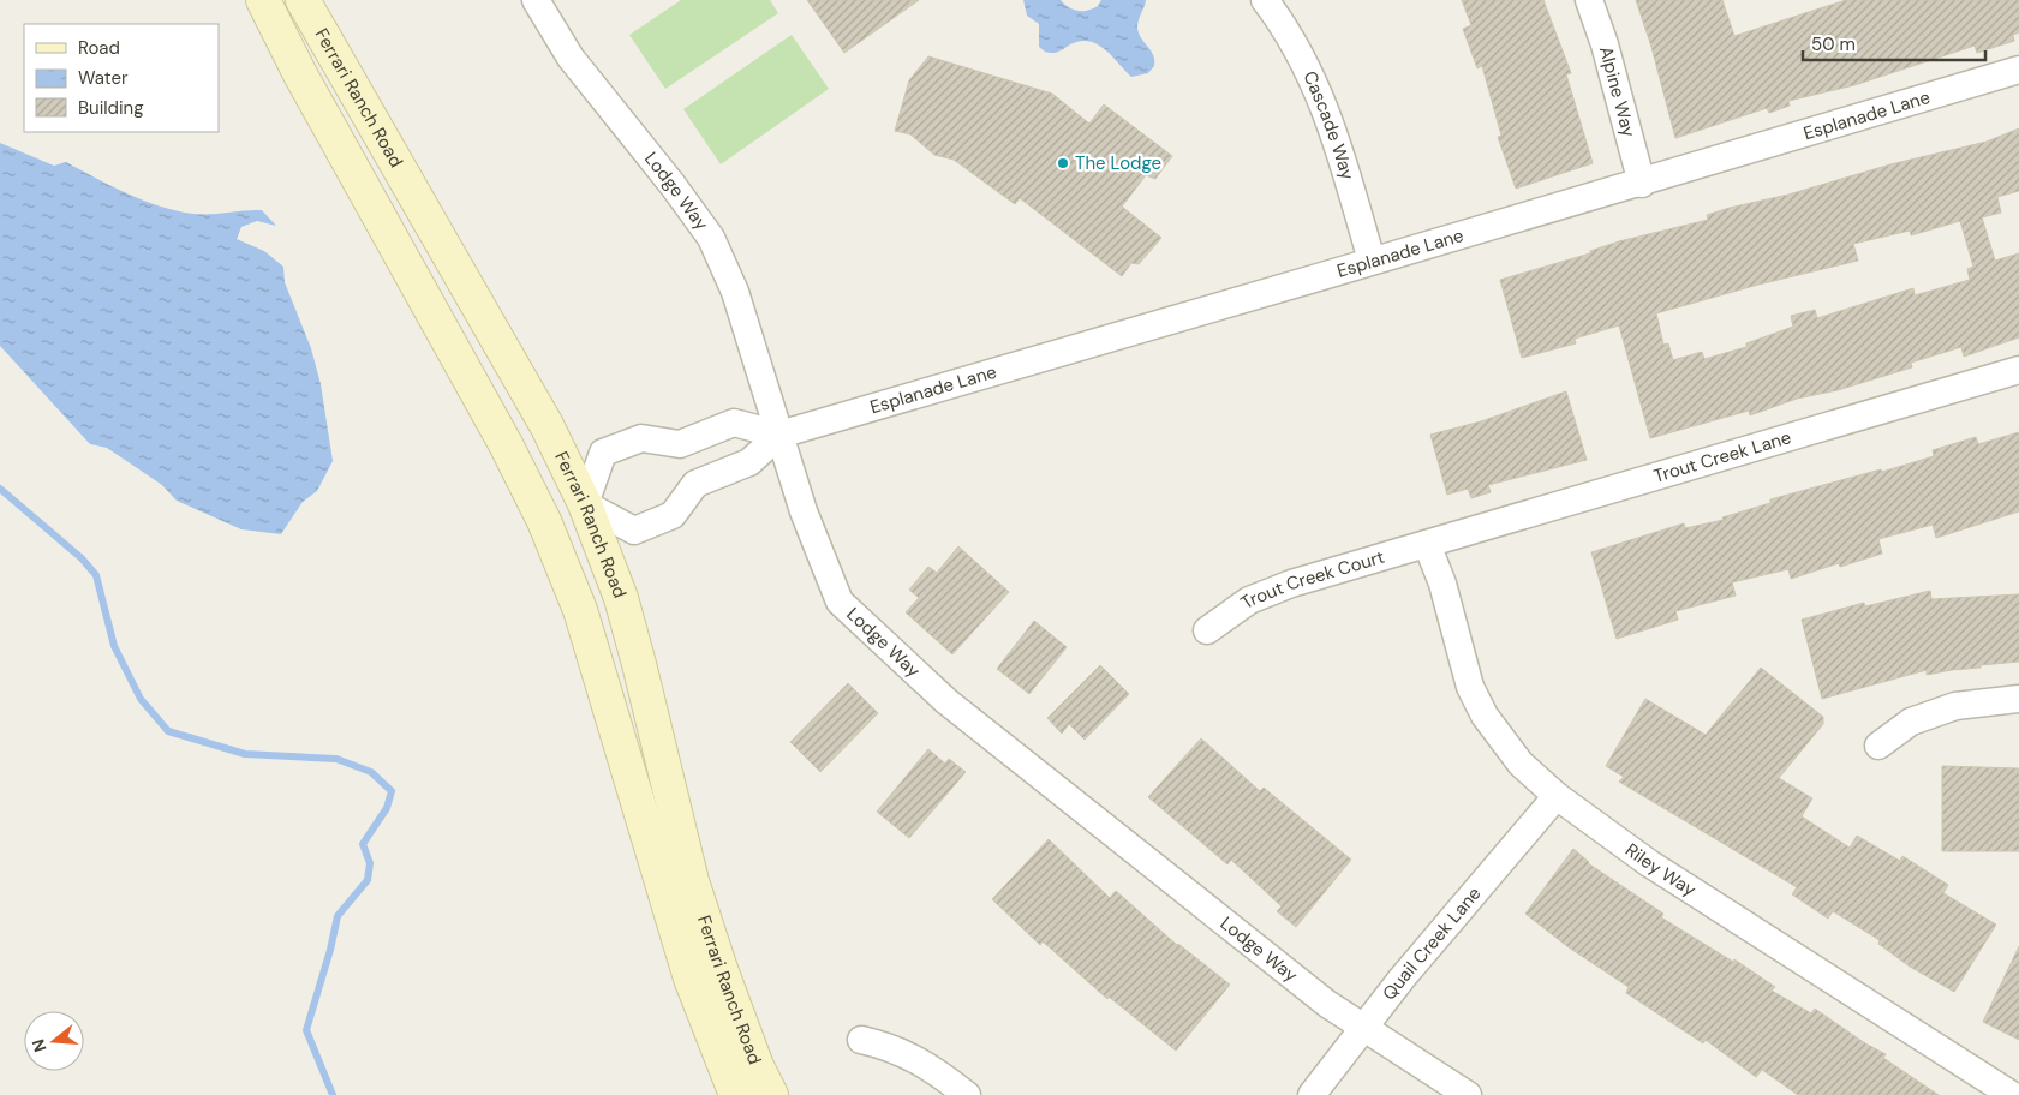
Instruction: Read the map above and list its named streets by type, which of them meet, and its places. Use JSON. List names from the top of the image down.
{
  "streets": {
    "main road": ["Ferrari Ranch Road"],
    "street": [
      "Alpine Way",
      "Esplanade Lane",
      "Cascade Way",
      "Lodge Way",
      "Trout Creek Lane",
      "Trout Creek Court",
      "Riley Way",
      "Quail Creek Lane"
    ]
  },
  "crossings": [
    ["Alpine Way", "Esplanade Lane"],
    ["Ferrari Ranch Road", "Esplanade Lane"],
    ["Esplanade Lane", "Cascade Way"],
    ["Esplanade Lane", "Lodge Way"],
    ["Lodge Way", "Quail Creek Lane"],
    ["Trout Creek Lane", "Trout Creek Court"],
    ["Trout Creek Lane", "Riley Way"],
    ["Trout Creek Court", "Riley Way"],
    ["Riley Way", "Quail Creek Lane"]
  ],
  "places": ["The Lodge"],
  "legend": ["Road", "Water", "Building"],
  "scale_bar": "50 m",
  "north": "left"
}
